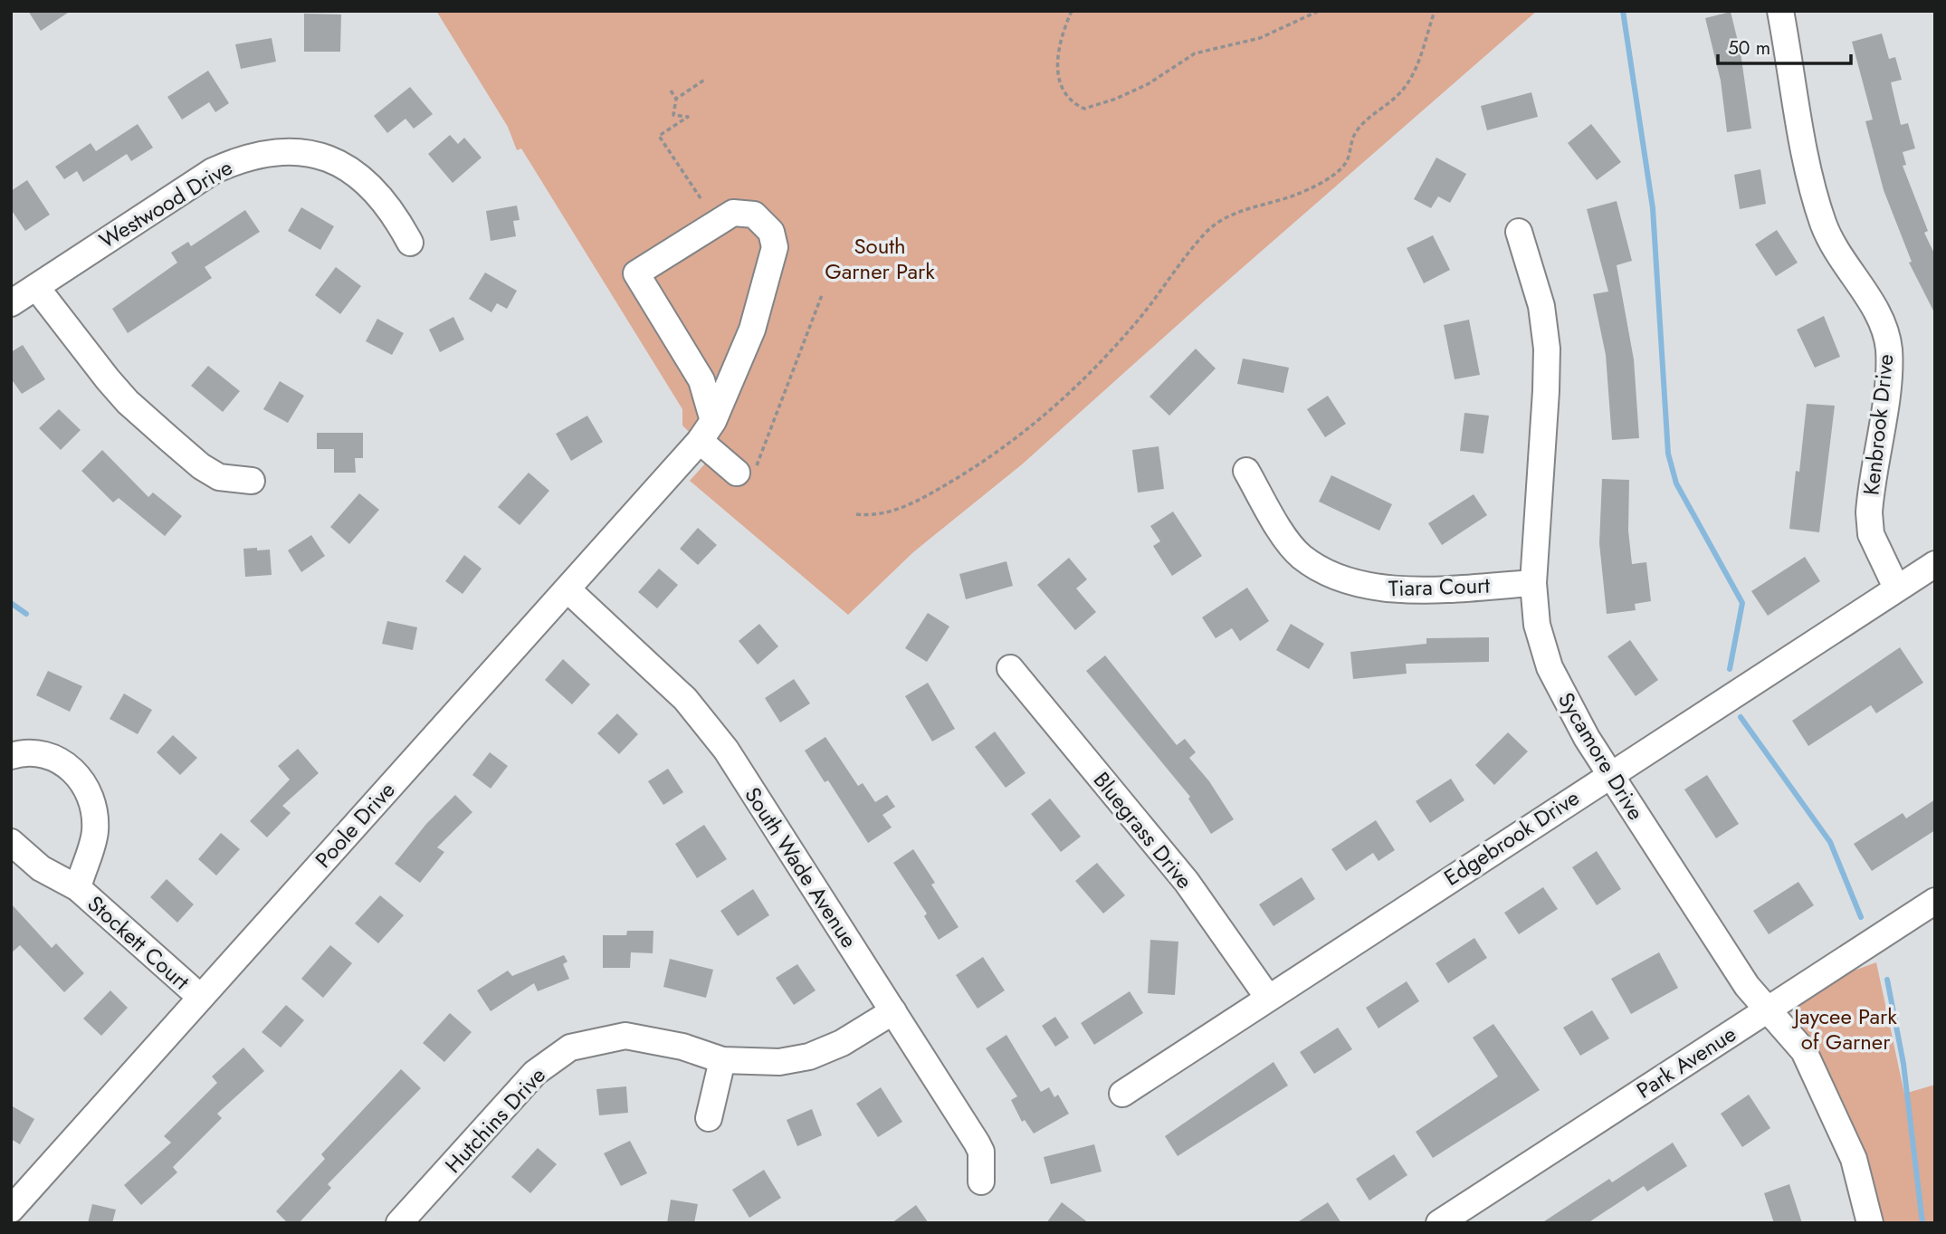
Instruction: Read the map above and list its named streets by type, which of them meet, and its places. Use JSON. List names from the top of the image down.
{
  "streets": {
    "street": [
      "Westwood Drive",
      "Kenbrook Drive",
      "Tiara Court",
      "Sycamore Drive",
      "Poole Drive",
      "Bluegrass Drive",
      "Edgebrook Drive",
      "South Wade Avenue",
      "Stockett Court",
      "Park Avenue",
      "Hutchins Drive"
    ]
  },
  "crossings": [
    ["Kenbrook Drive", "Edgebrook Drive"],
    ["Tiara Court", "Sycamore Drive"],
    ["Sycamore Drive", "Edgebrook Drive"],
    ["Sycamore Drive", "Park Avenue"],
    ["Poole Drive", "South Wade Avenue"],
    ["Poole Drive", "Stockett Court"],
    ["Bluegrass Drive", "Edgebrook Drive"],
    ["South Wade Avenue", "Hutchins Drive"]
  ],
  "parks": ["South Garner Park", "Jaycee Park of Garner"],
  "scale_bar": "50 m"
}
